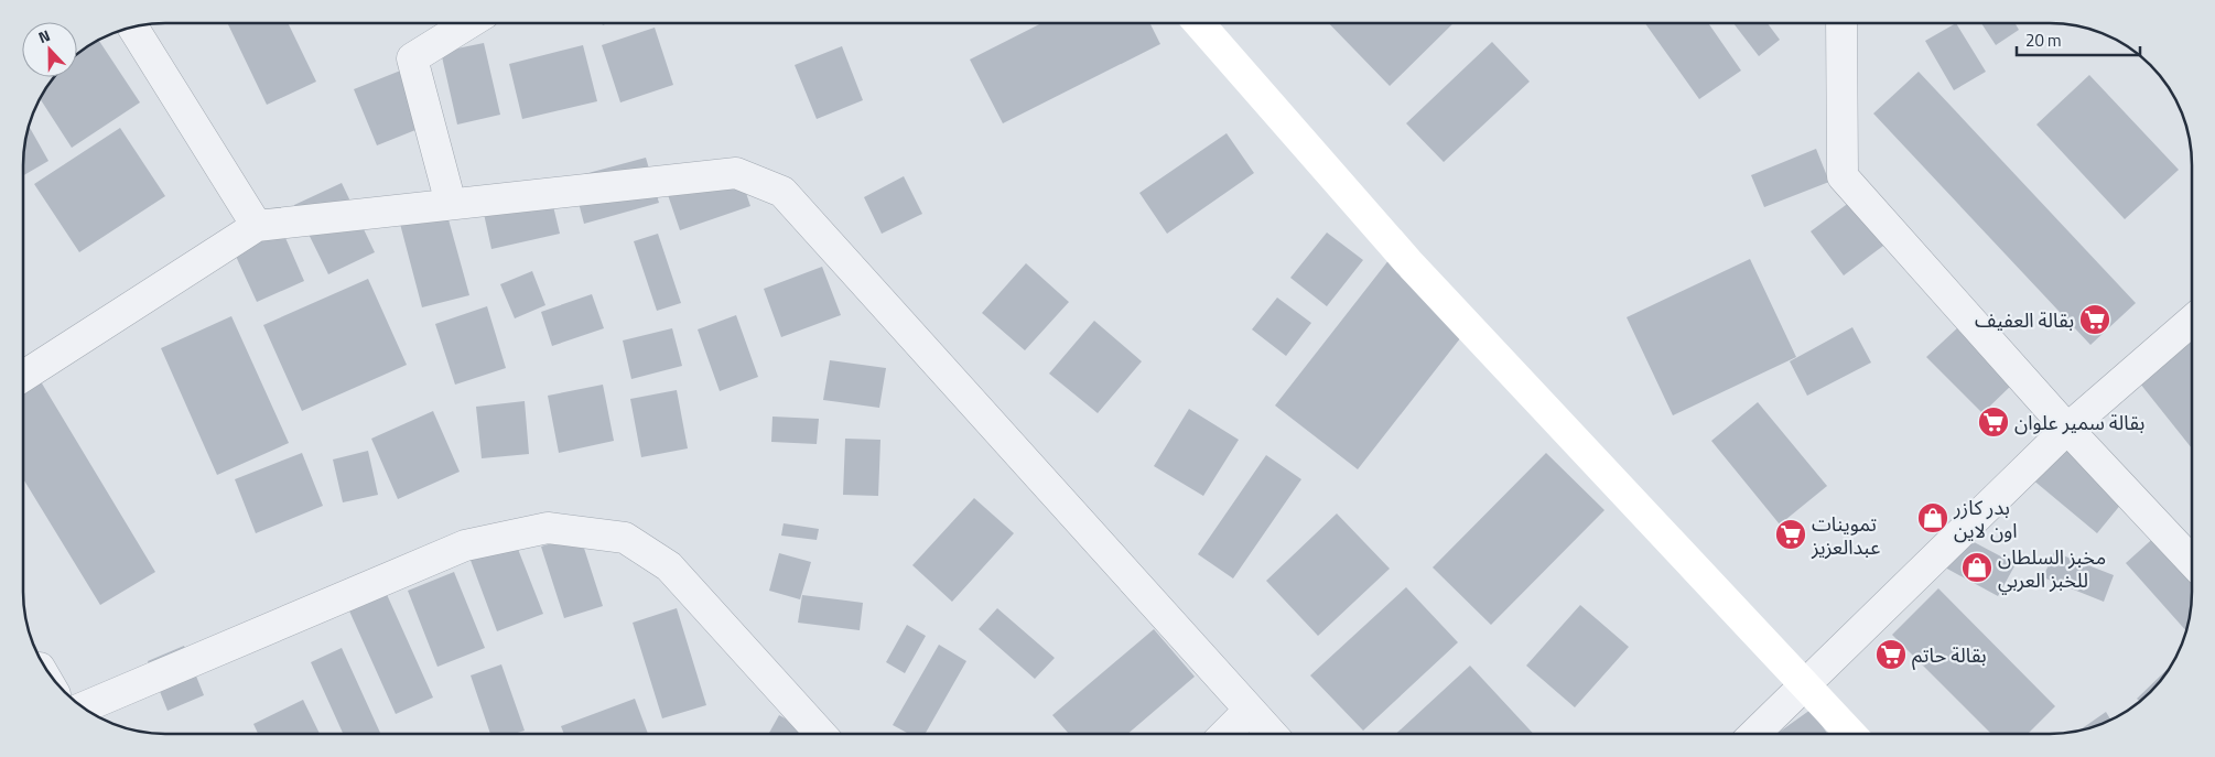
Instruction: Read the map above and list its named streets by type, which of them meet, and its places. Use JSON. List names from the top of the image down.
{
  "places": {
    "supermarket": [
      "بقالة العفيف",
      "بقالة سمير علوان",
      "تموينات عبدالعزيز",
      "بقالة حاتم"
    ],
    "shop": ["بدر كازر اون لاين", "مخبز السلطان للخبز العربي"]
  },
  "scale_bar": "20 m",
  "north": "top"
}
